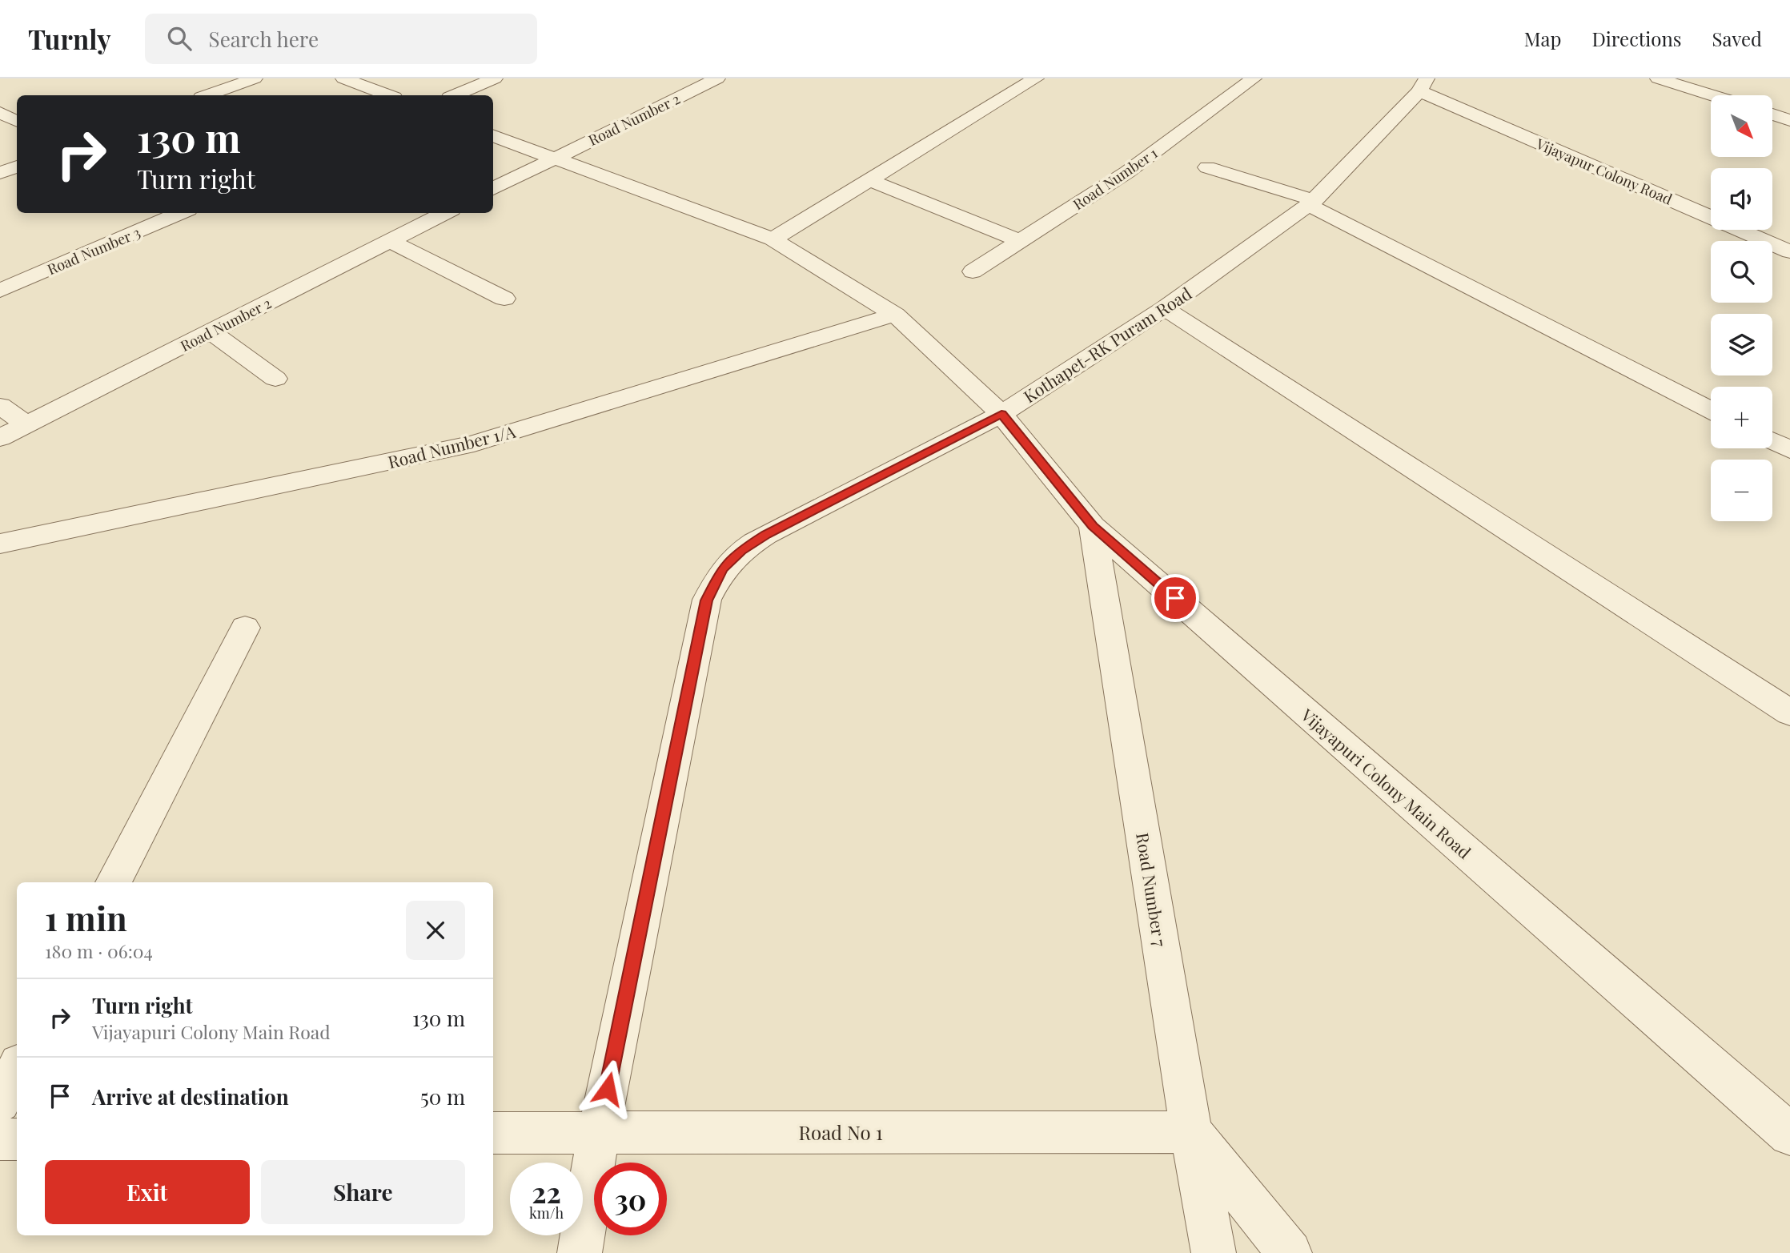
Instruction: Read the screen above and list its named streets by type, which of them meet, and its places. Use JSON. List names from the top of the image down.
{
  "streets": {
    "street": [
      "Road Number 2",
      "Vijayapur Colony Road",
      "Road Number 1",
      "Road Number 3",
      "Kothapet-RK Puram Road",
      "Road Number 1/A",
      "Vijayapuri Colony Main Road",
      "Road Number 7",
      "Road No 1"
    ]
  },
  "crossings": [
    ["Road Number 2", "Vijayapuri Colony Main Road"],
    ["Vijayapur Colony Road", "Kothapet-RK Puram Road"],
    ["Kothapet-RK Puram Road", "Vijayapuri Colony Main Road"],
    ["Kothapet-RK Puram Road", "Road No 1"],
    ["Road Number 1/A", "Vijayapuri Colony Main Road"],
    ["Vijayapuri Colony Main Road", "Road Number 7"],
    ["Road Number 7", "Road No 1"]
  ],
  "north": "bottom right",
  "page": {
    "header": "Turnly",
    "search": "Search here",
    "nav": ["Map", "Directions", "Saved"],
    "map_buttons": ["+", "−"],
    "turn": ["130 m", "Turn right"],
    "heading": ["1 min", "180 m · 06:04"],
    "list": [
      {
        "name": "Turn right",
        "note": "Vijayapuri Colony Main Road",
        "value": "130 m"
      },
      {
        "name": "Arrive at destination",
        "value": "50 m"
      }
    ],
    "buttons": ["Exit", "Share"],
    "speed": "22 km/h",
    "limit": "30"
  }
}
